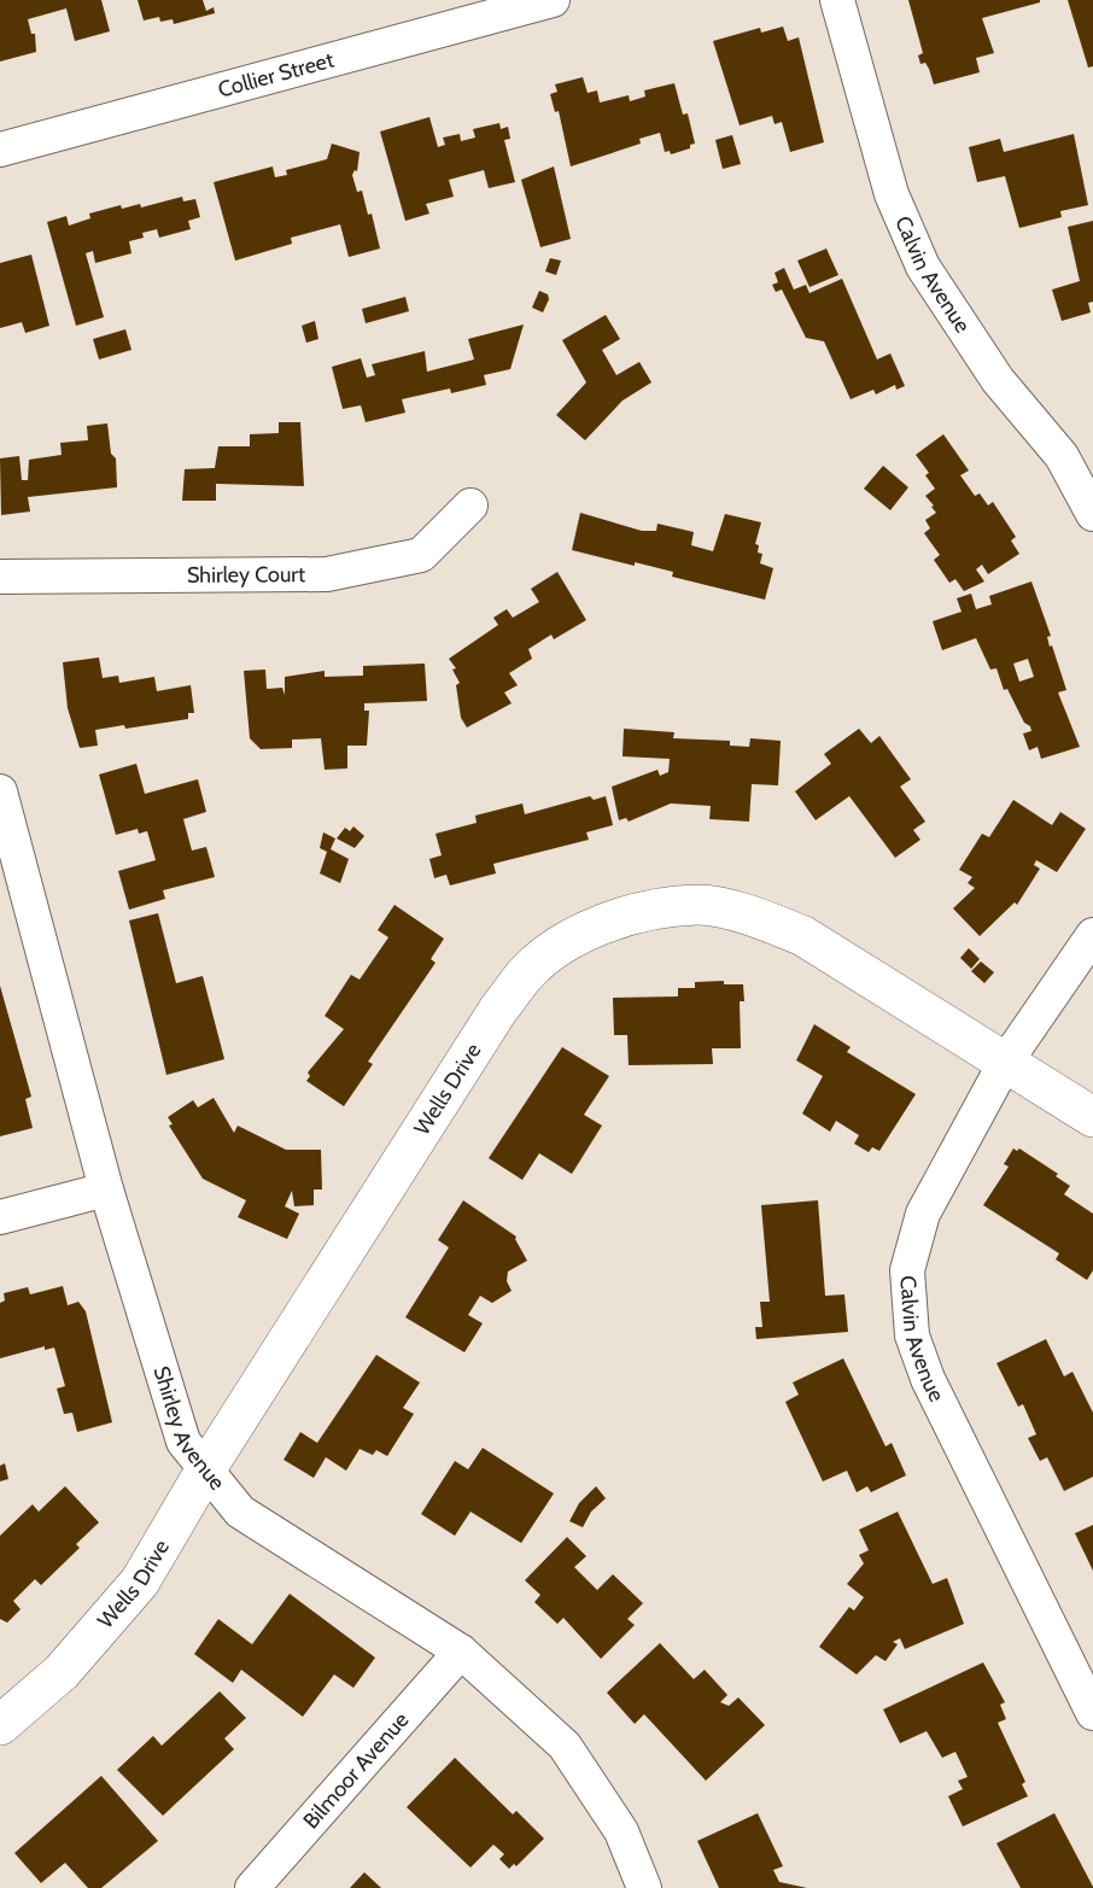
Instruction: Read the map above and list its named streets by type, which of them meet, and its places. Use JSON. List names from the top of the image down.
{
  "streets": {
    "main road": ["Wells Drive"],
    "street": [
      "Collier Street",
      "Calvin Avenue",
      "Shirley Court",
      "Shirley Avenue",
      "Bilmoor Avenue"
    ]
  },
  "crossings": [
    ["Calvin Avenue", "Wells Drive"],
    ["Wells Drive", "Shirley Avenue"],
    ["Shirley Avenue", "Bilmoor Avenue"]
  ]
}
